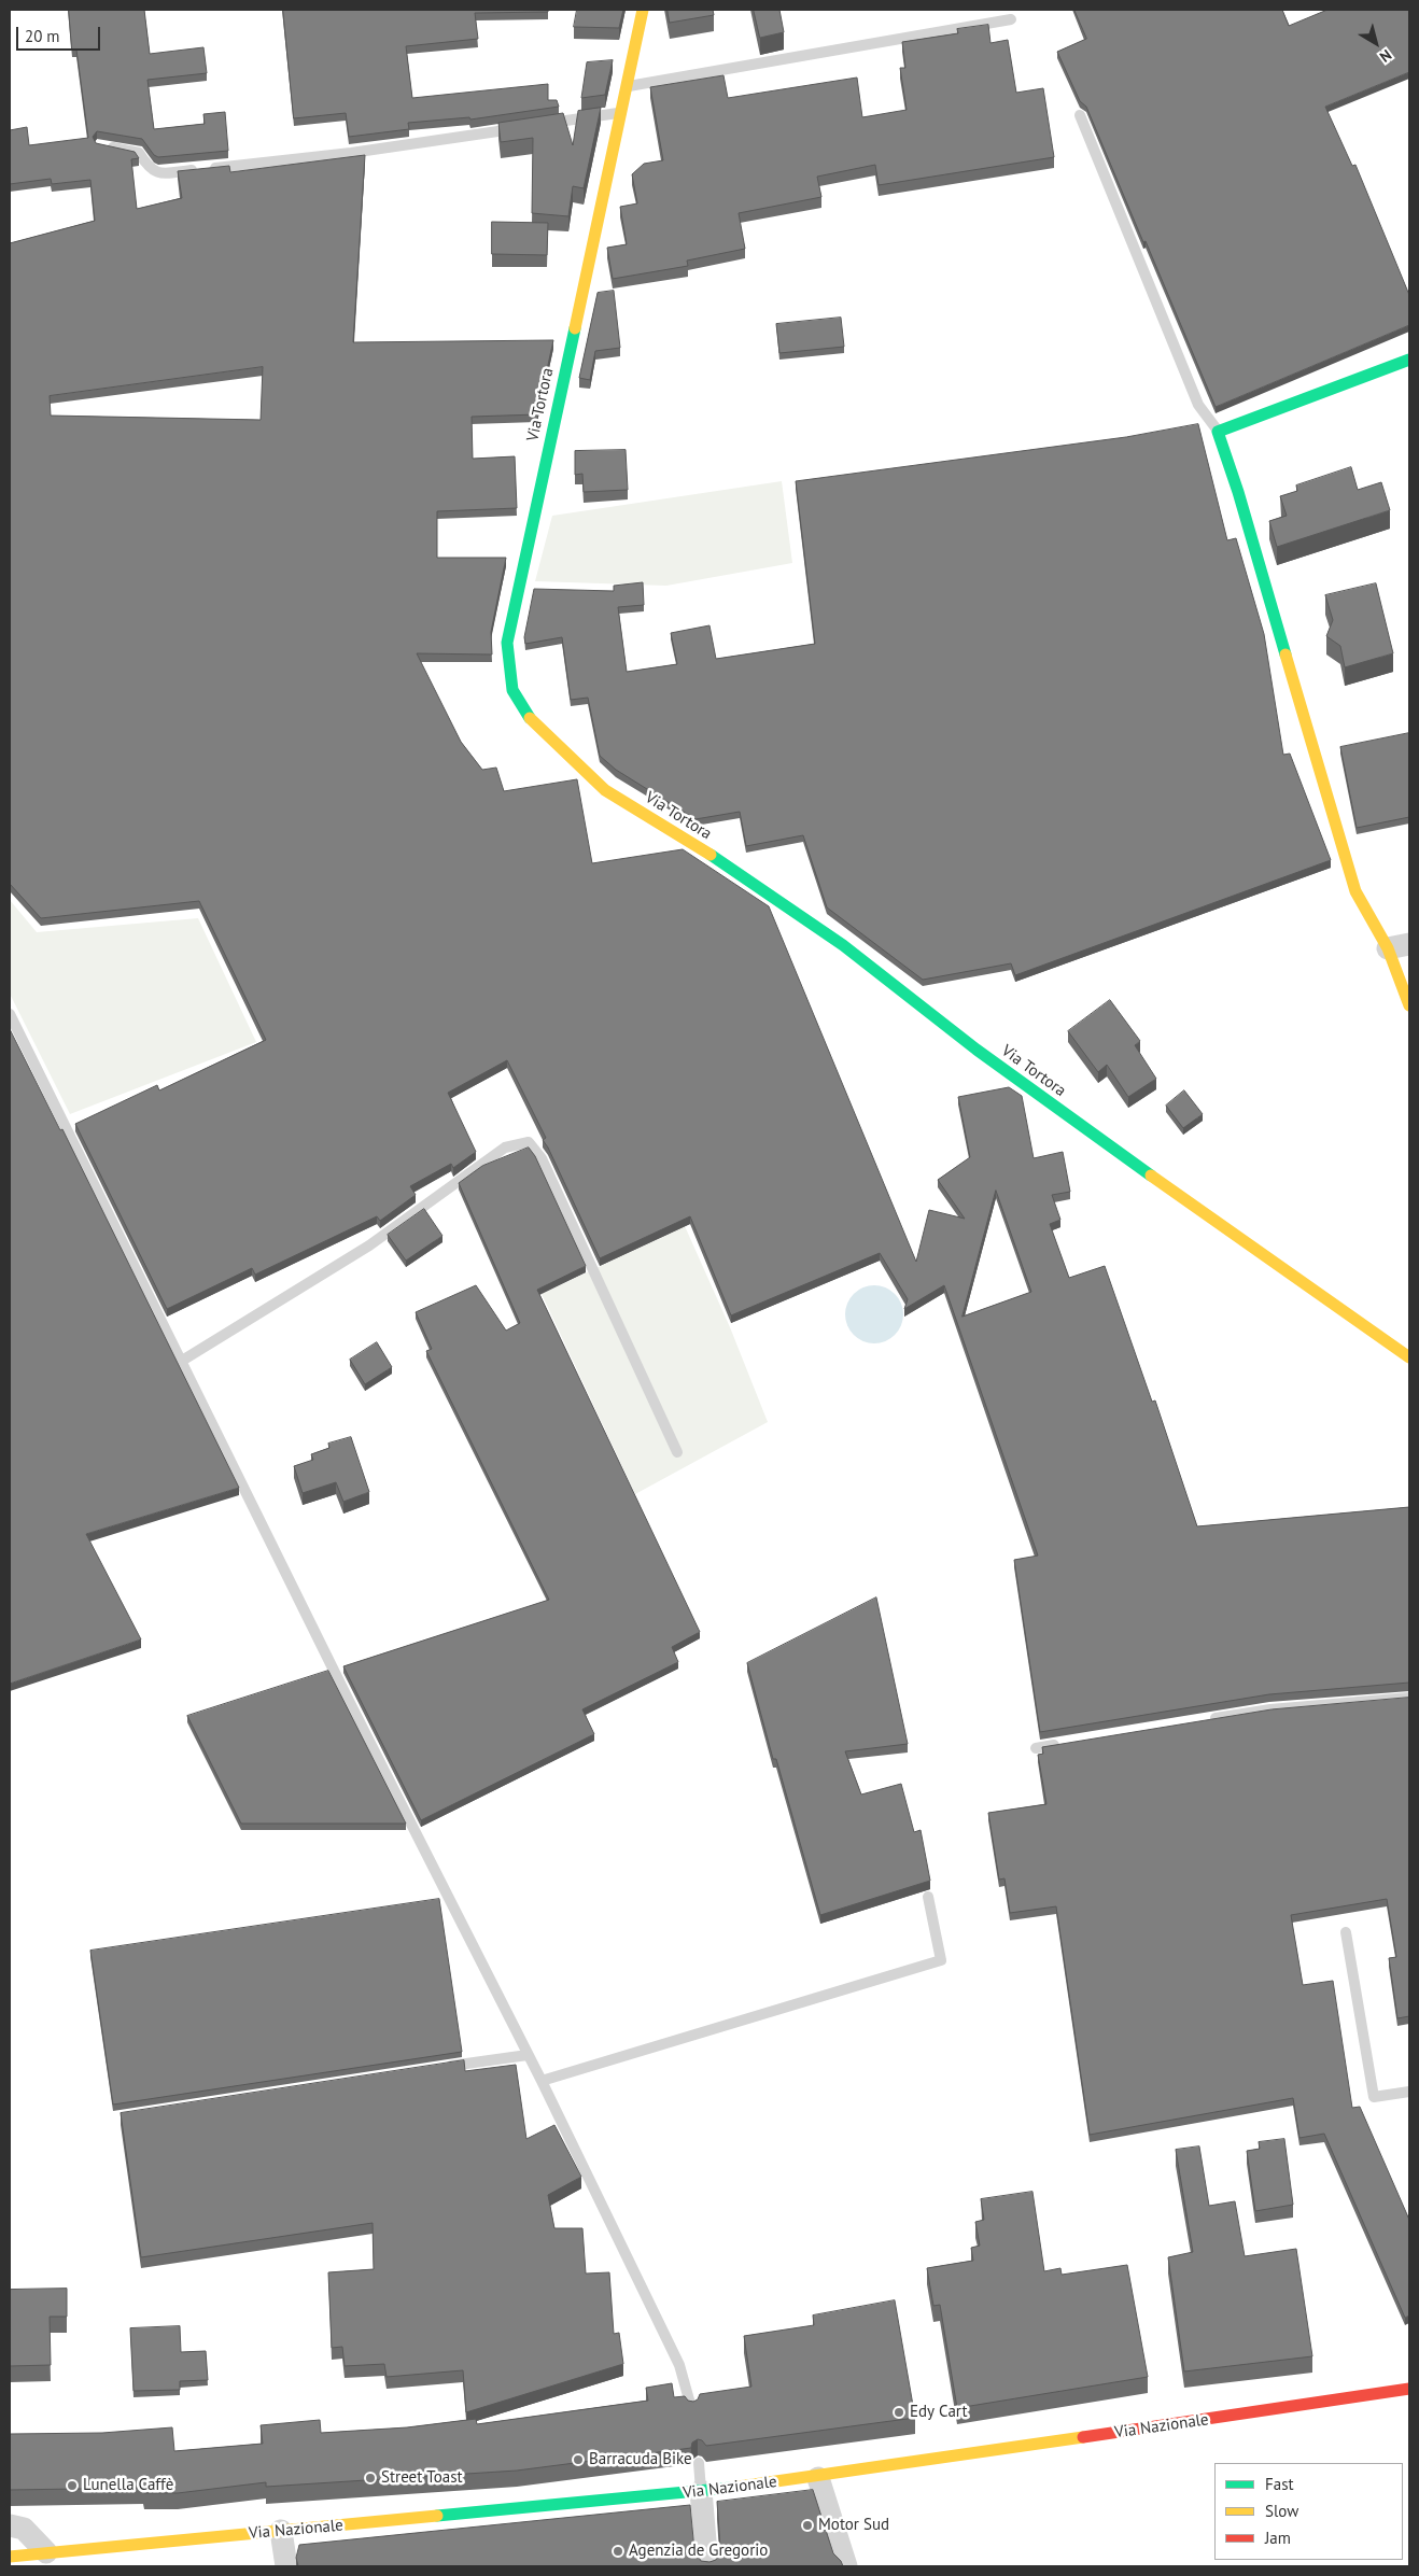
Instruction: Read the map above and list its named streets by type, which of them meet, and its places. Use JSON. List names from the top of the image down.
{
  "streets": {
    "street": ["Via Tortora", "Via Nazionale"]
  },
  "places": [
    "Edy Cart",
    "Barracuda Bike",
    "Street Toast",
    "Lunella Caffè",
    "Motor Sud",
    "Agenzia de Gregorio"
  ],
  "legend": ["Fast", "Slow", "Jam"],
  "scale_bar": "20 m",
  "north": "bottom right"
}
